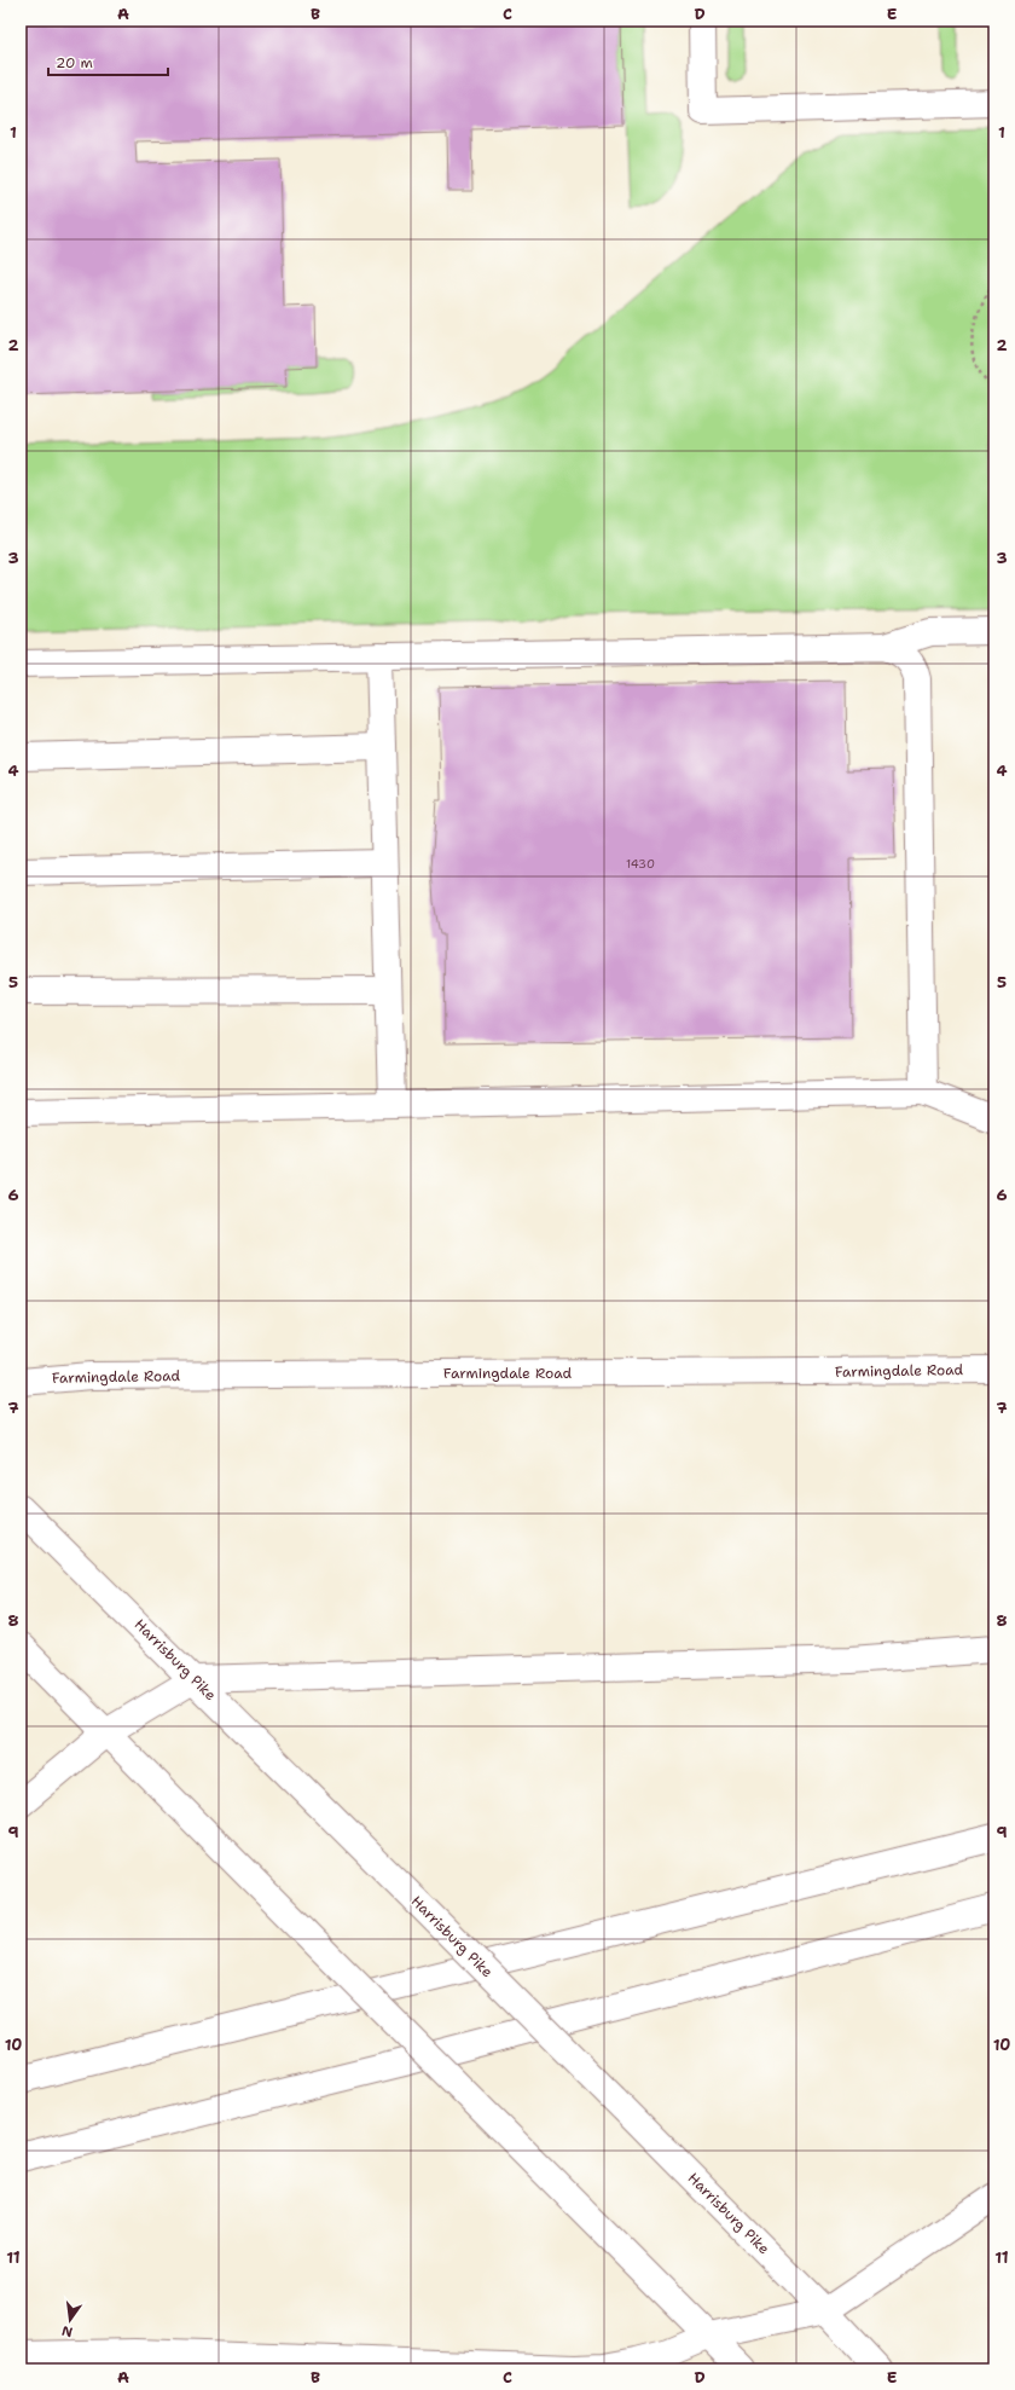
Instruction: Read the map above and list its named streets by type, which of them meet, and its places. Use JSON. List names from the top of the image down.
{
  "streets": {
    "main road": ["Farmingdale Road", "Harrisburg Pike"]
  },
  "house_numbers": ["1430"],
  "scale_bar": "20 m",
  "north": "bottom",
  "grid": {
    "columns": [
      "A",
      "B",
      "C",
      "D",
      "E"
    ],
    "rows": [
      "1",
      "2",
      "3",
      "4",
      "5",
      "6",
      "7",
      "8",
      "9",
      "10",
      "11"
    ]
  }
}
